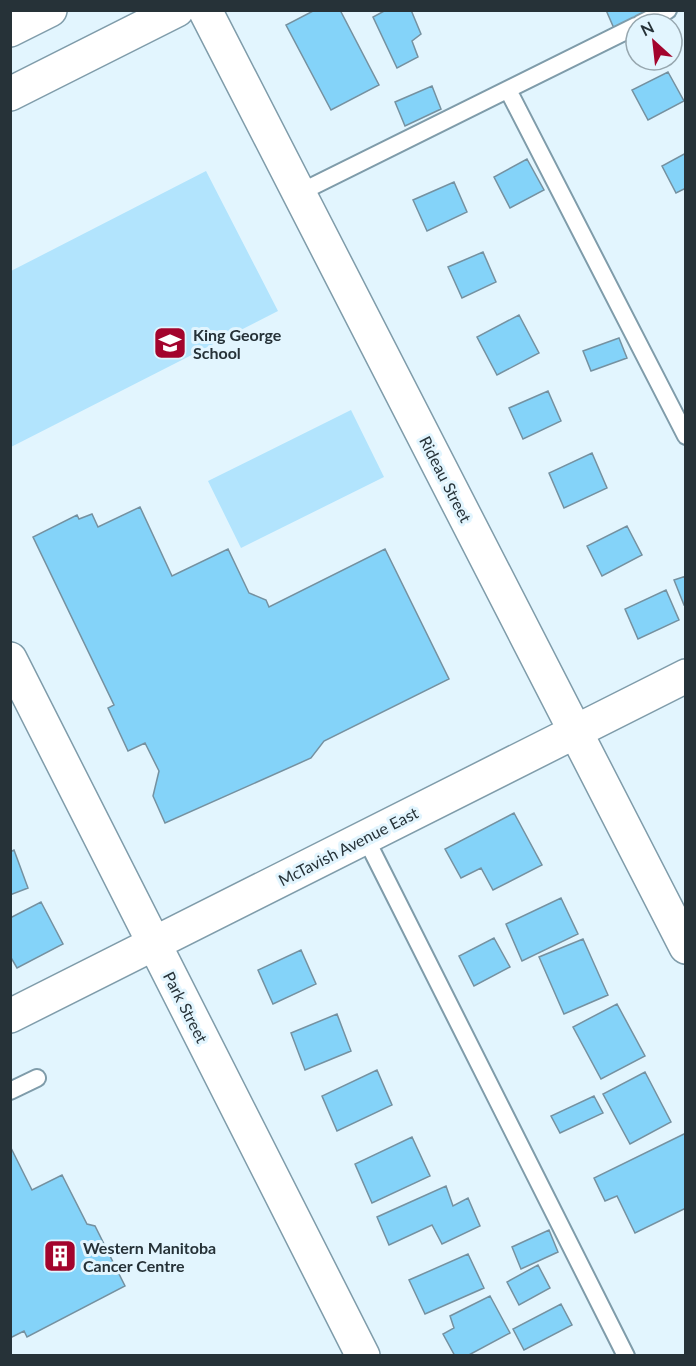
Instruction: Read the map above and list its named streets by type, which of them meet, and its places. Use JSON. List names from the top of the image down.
{
  "streets": {
    "street": ["Rideau Street", "McTavish Avenue East", "Park Street"]
  },
  "crossings": [
    ["Rideau Street", "McTavish Avenue East"],
    ["McTavish Avenue East", "Park Street"]
  ],
  "places": {
    "school or university": ["King George School"],
    "building": ["Western Manitoba Cancer Centre"]
  },
  "north": "top left"
}
